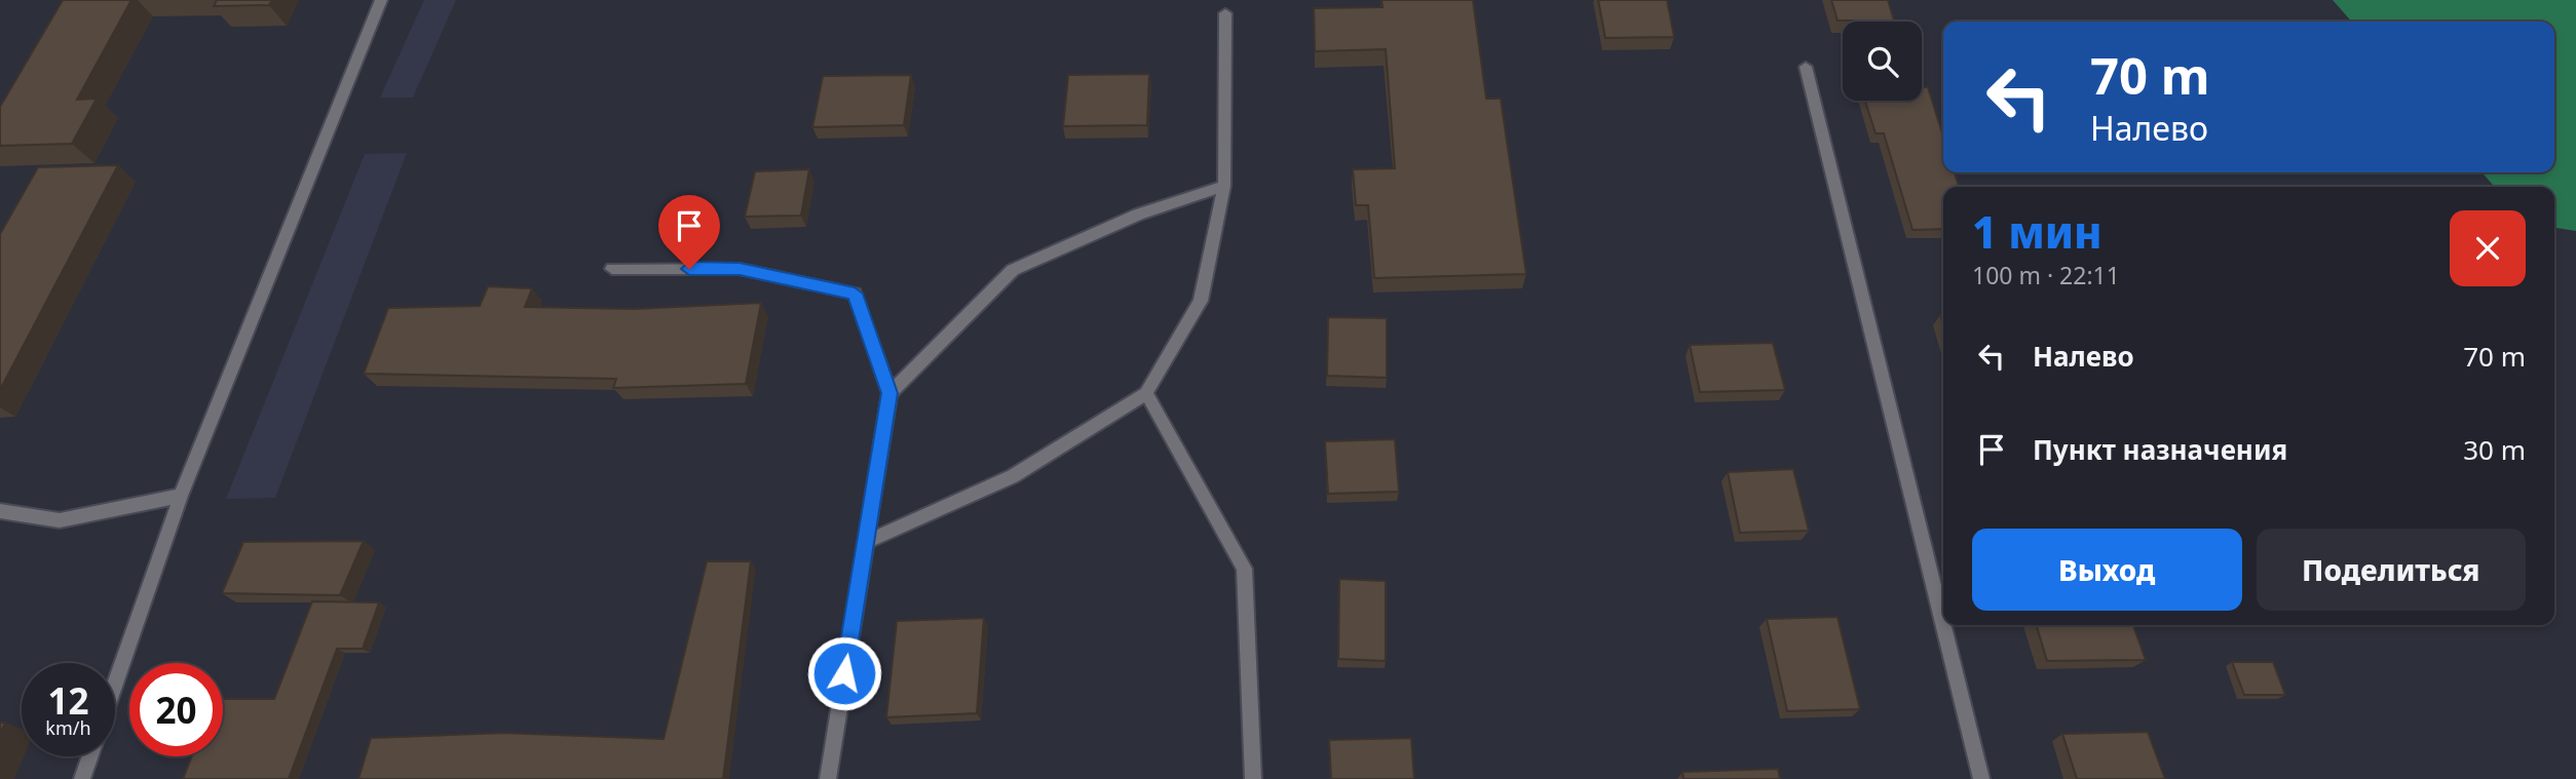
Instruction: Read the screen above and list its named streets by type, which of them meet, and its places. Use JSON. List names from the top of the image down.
{
  "page": {
    "turn": ["70 m", "Налево"],
    "heading": ["1 мин", "100 m · 22:11"],
    "list": [
      {
        "name": "Налево",
        "value": "70 m"
      },
      {
        "name": "Пункт назначения",
        "value": "30 m"
      }
    ],
    "buttons": ["Выход", "Поделиться"],
    "speed": "12 km/h",
    "limit": "20"
  }
}
